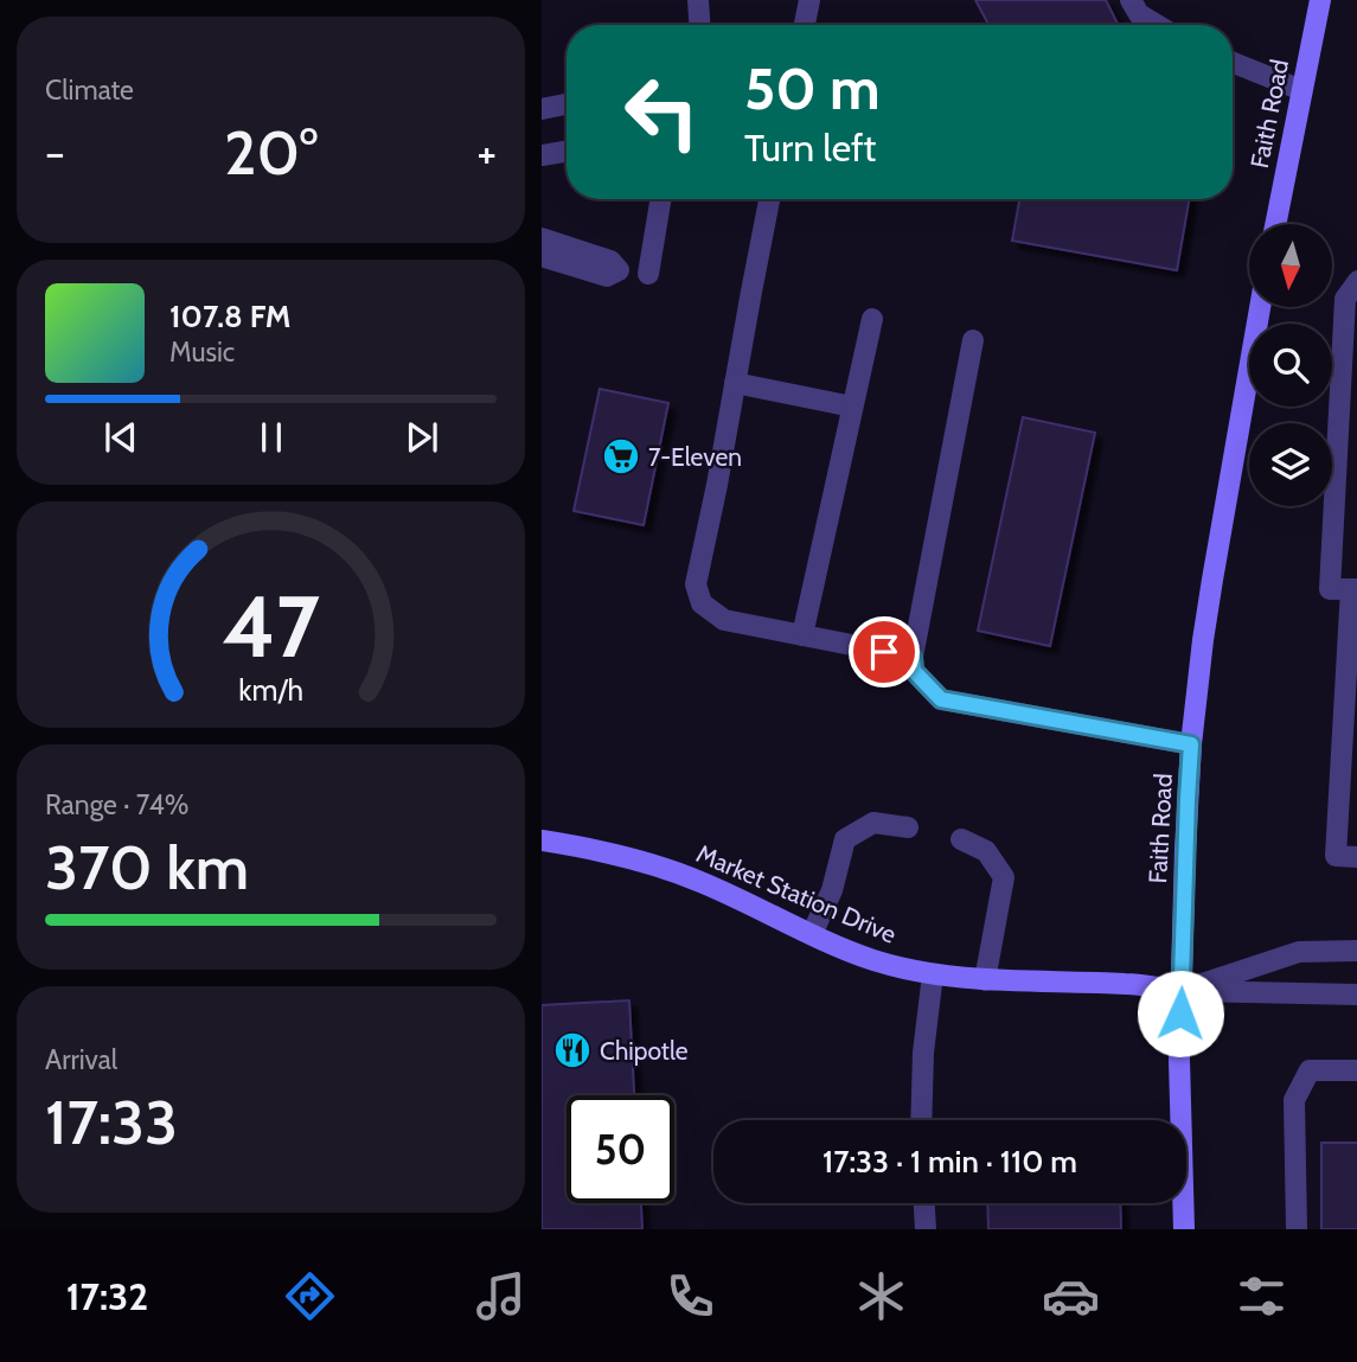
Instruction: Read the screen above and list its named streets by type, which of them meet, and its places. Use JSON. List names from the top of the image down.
{
  "streets": {
    "main road": ["Faith Road", "Market Station Drive"]
  },
  "crossings": [
    ["Faith Road", "Market Station Drive"]
  ],
  "places": {
    "supermarket": ["7-Eleven"],
    "restaurant": ["Chipotle"]
  },
  "north": "bottom",
  "page": {
    "tile": [
      "Climate",
      ["Range · 74%", "370 km"],
      ["Arrival", "17:33"]
    ],
    "turn": ["50 m", "Turn left"],
    "heat": ["−", "20°", "+"],
    "song": ["107.8 FM", "Music"],
    "limit": "50",
    "trip": "17:33 · 1 min · 110 m",
    "tabs": "17:32",
    "gauge": ["47", "km/h"]
  }
}
